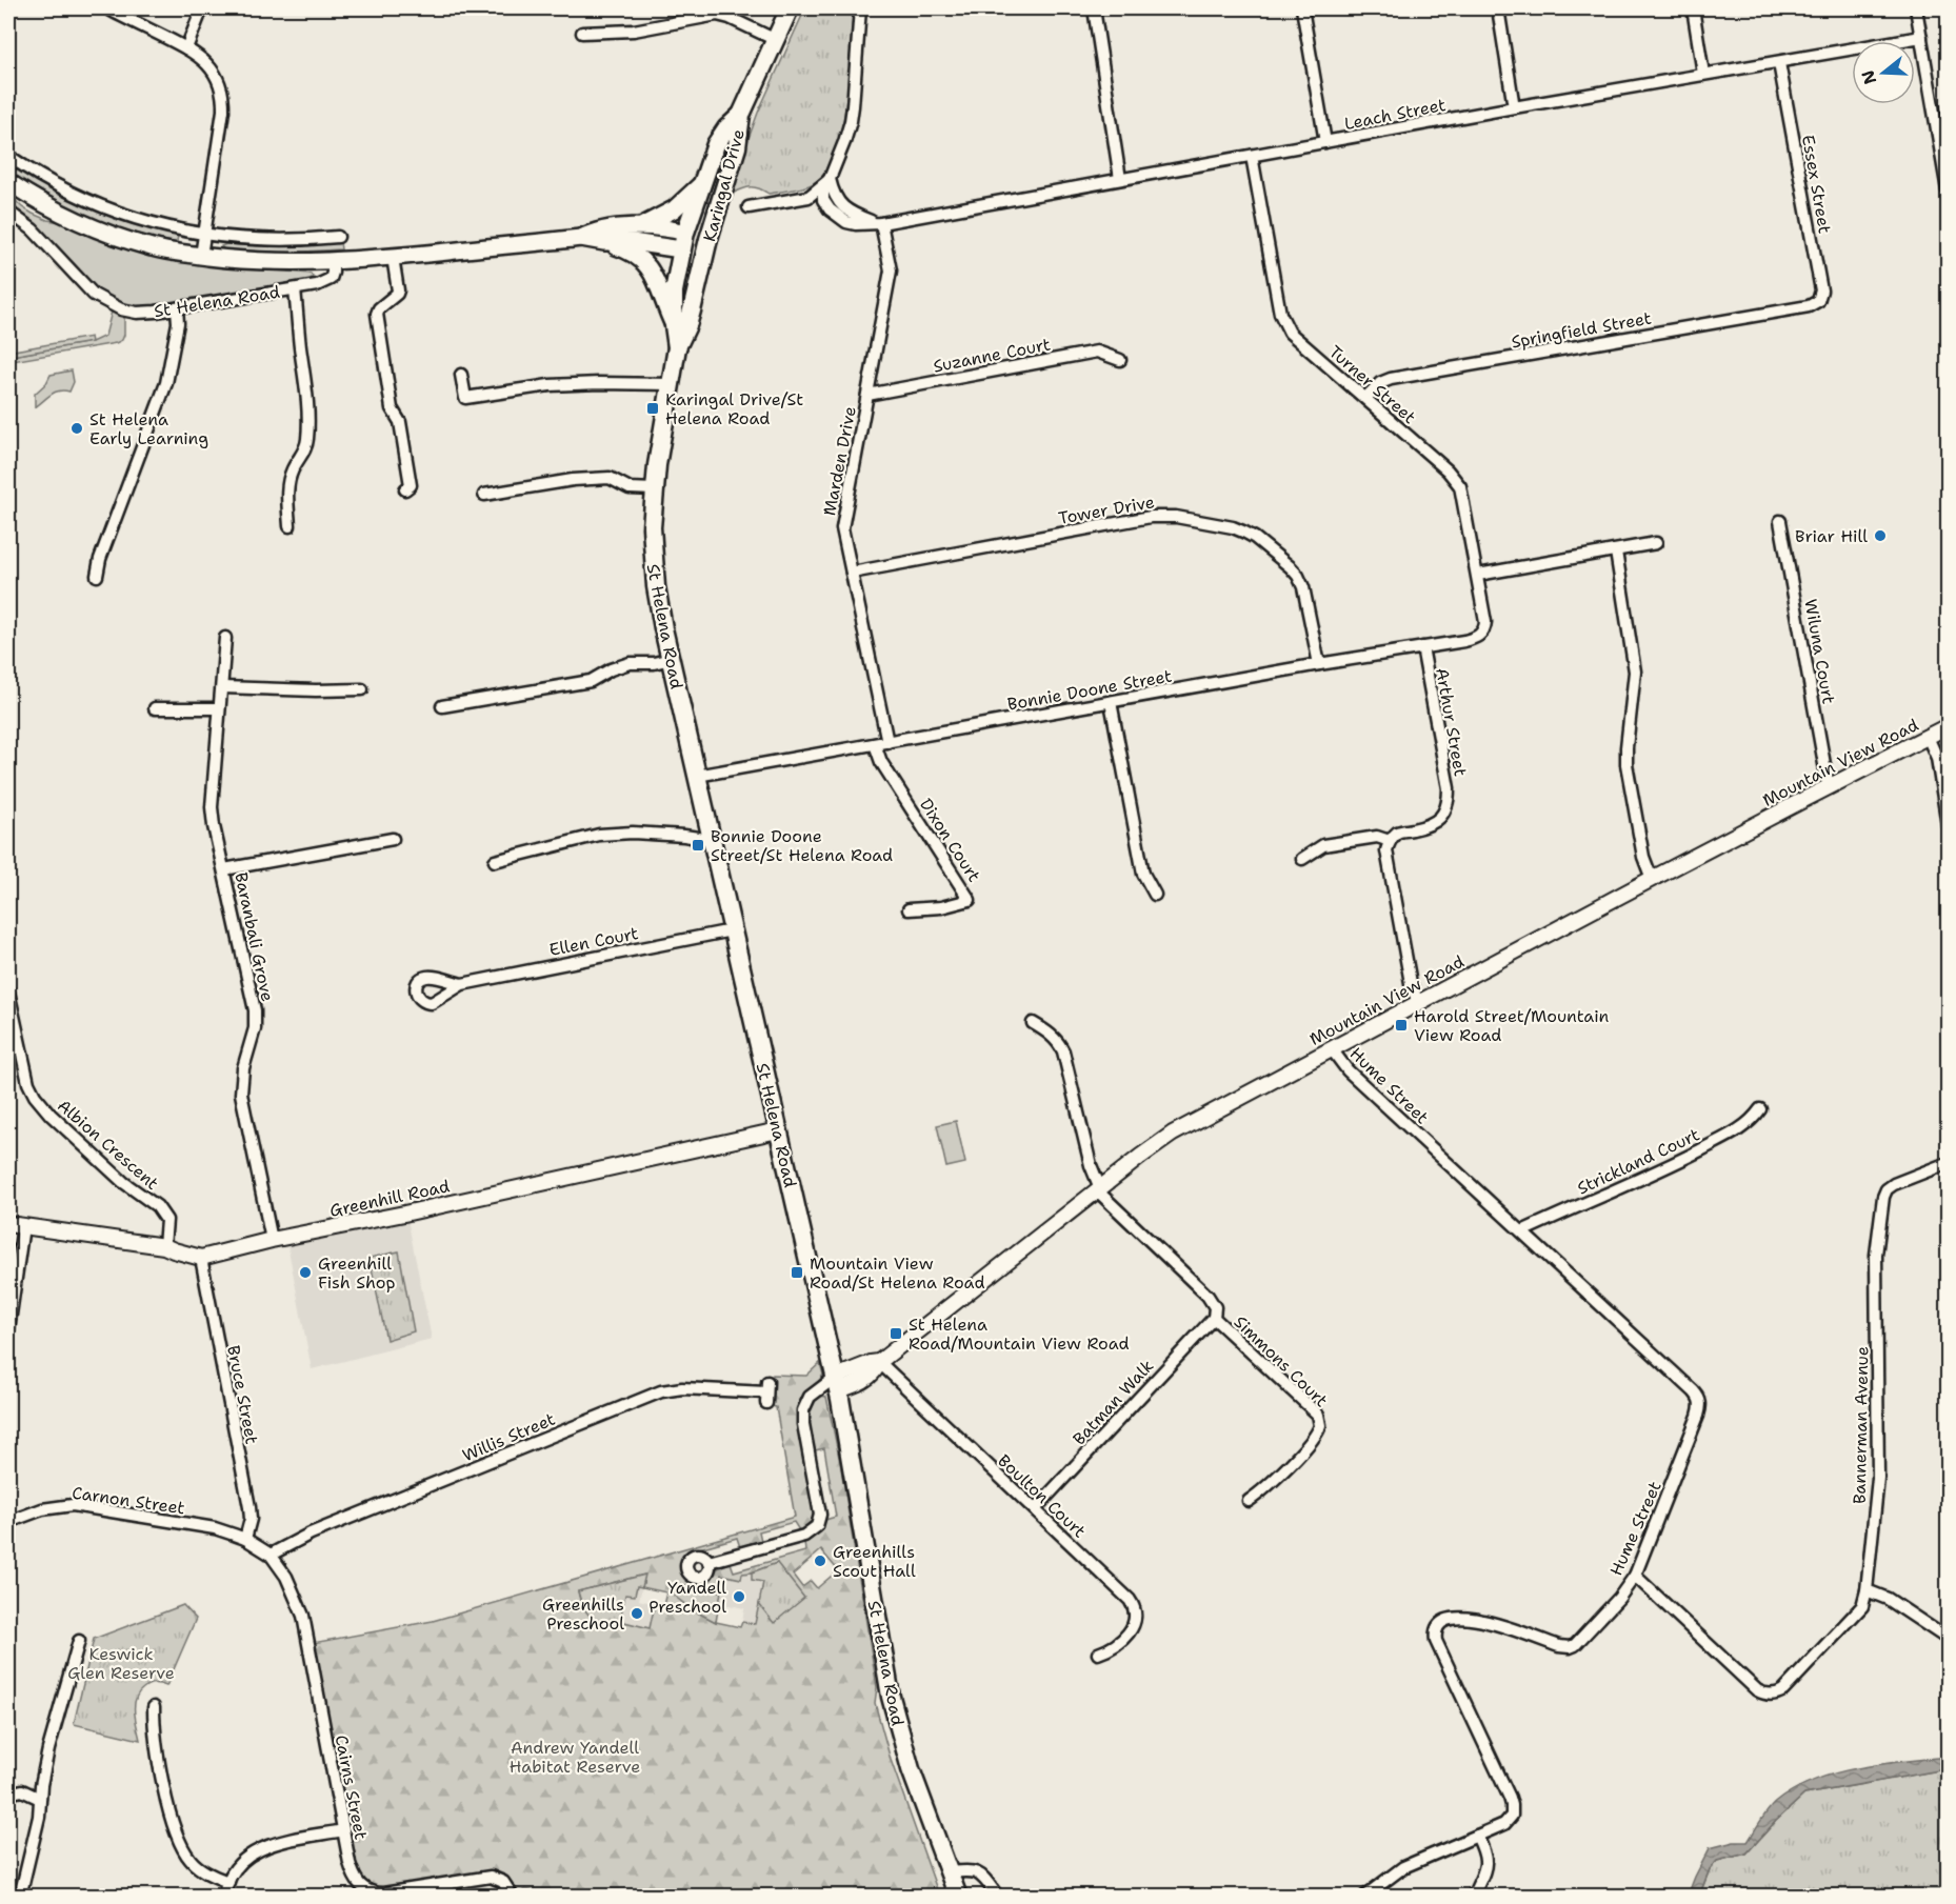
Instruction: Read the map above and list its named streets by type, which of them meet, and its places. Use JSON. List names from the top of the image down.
{
  "streets": {
    "main road": ["Karingal Drive", "St Helena Road"],
    "street": [
      "Leach Street",
      "Essex Street",
      "Springfield Street",
      "Suzanne Court",
      "Turner Street",
      "Marden Drive",
      "Tower Drive",
      "Wiluna Court",
      "Bonnie Doone Street",
      "Arthur Street",
      "Mountain View Road",
      "Dixon Court",
      "Baranbali Grove",
      "Ellen Court",
      "Hume Street",
      "Albion Crescent",
      "Strickland Court",
      "Greenhill Road",
      "Simmons Court",
      "Bruce Street",
      "Batman Walk",
      "Bannerman Avenue",
      "Willis Street",
      "Boulton Court",
      "Carnon Street",
      "Cairns Street"
    ]
  },
  "crossings": [
    ["Leach Street", "Essex Street"],
    ["Leach Street", "Turner Street"],
    ["Leach Street", "Marden Drive"],
    ["Essex Street", "Springfield Street"],
    ["Karingal Drive", "St Helena Road"],
    ["St Helena Road", "Bonnie Doone Street"],
    ["St Helena Road", "Mountain View Road"],
    ["St Helena Road", "Ellen Court"],
    ["St Helena Road", "Greenhill Road"],
    ["Springfield Street", "Turner Street"],
    ["Suzanne Court", "Marden Drive"],
    ["Turner Street", "Bonnie Doone Street"],
    ["Marden Drive", "Tower Drive"],
    ["Marden Drive", "Bonnie Doone Street"],
    ["Tower Drive", "Bonnie Doone Street"],
    ["Wiluna Court", "Mountain View Road"],
    ["Bonnie Doone Street", "Arthur Street"],
    ["Bonnie Doone Street", "Dixon Court"],
    ["Mountain View Road", "Hume Street"],
    ["Mountain View Road", "Simmons Court"],
    ["Mountain View Road", "Boulton Court"],
    ["Baranbali Grove", "Greenhill Road"],
    ["Hume Street", "Strickland Court"],
    ["Hume Street", "Bannerman Avenue"],
    ["Albion Crescent", "Greenhill Road"],
    ["Greenhill Road", "Bruce Street"],
    ["Simmons Court", "Batman Walk"],
    ["Bruce Street", "Carnon Street"],
    ["Batman Walk", "Boulton Court"],
    ["Willis Street", "Carnon Street"],
    ["Willis Street", "Cairns Street"],
    ["Carnon Street", "Cairns Street"]
  ],
  "parks": ["Keswick Glen Reserve", "Andrew Yandell Habitat Reserve"],
  "places": {
    "transit": [
      "Karingal Drive/St Helena Road",
      "Bonnie Doone Street/St Helena Road",
      "Harold Street/Mountain View Road",
      "Mountain View Road/St Helena Road",
      "St Helena Road/Mountain View Road"
    ],
    "other": [
      "St Helena Early Learning",
      "Briar Hill",
      "Greenhill Fish Shop",
      "Greenhills Scout Hall",
      "Yandell Preschool",
      "Greenhills Preschool"
    ]
  },
  "north": "left"
}
